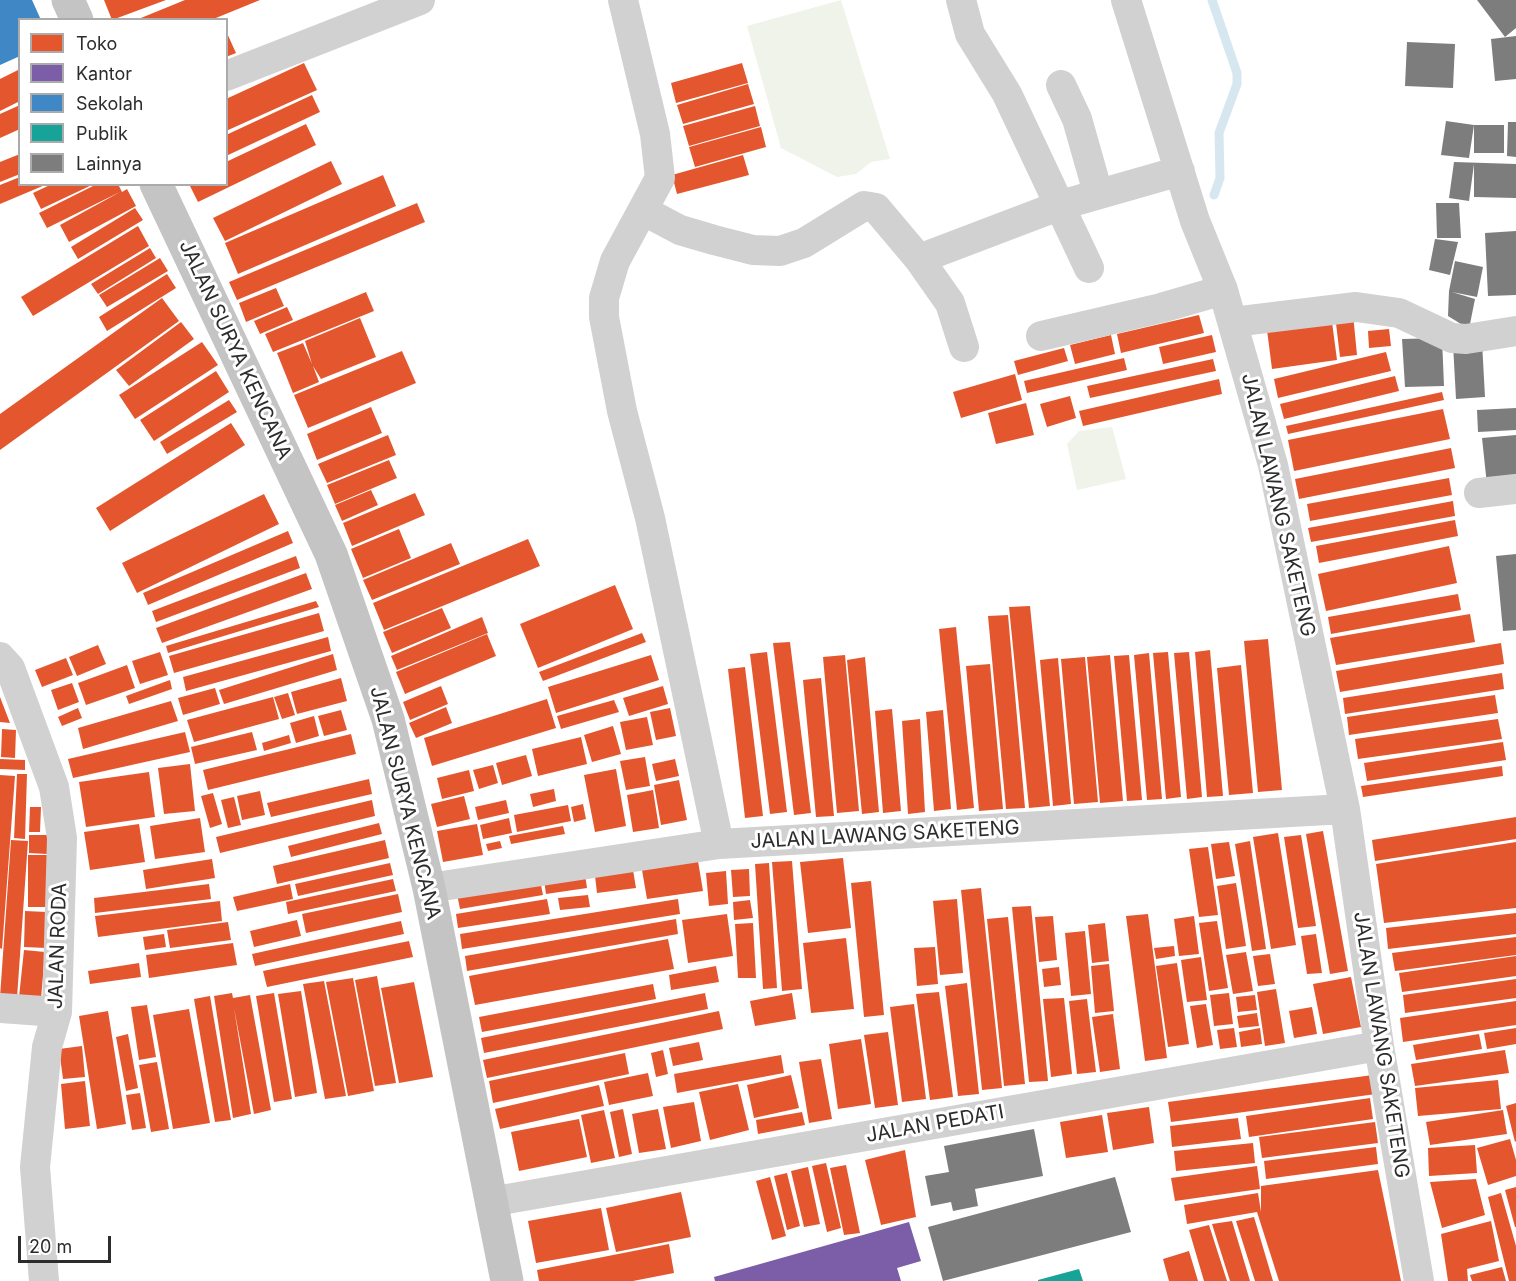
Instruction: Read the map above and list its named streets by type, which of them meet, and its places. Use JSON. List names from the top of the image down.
{
  "streets": {
    "main road": ["JALAN SURYA KENCANA"],
    "street": ["JALAN LAWANG SAKETENG", "JALAN RODA", "JALAN PEDATI"]
  },
  "crossings": [
    ["JALAN SURYA KENCANA", "JALAN LAWANG SAKETENG"],
    ["JALAN SURYA KENCANA", "JALAN PEDATI"],
    ["JALAN LAWANG SAKETENG", "JALAN PEDATI"]
  ],
  "legend": [
    "Toko",
    "Kantor",
    "Sekolah",
    "Publik",
    "Lainnya"
  ],
  "scale_bar": "20 m"
}
